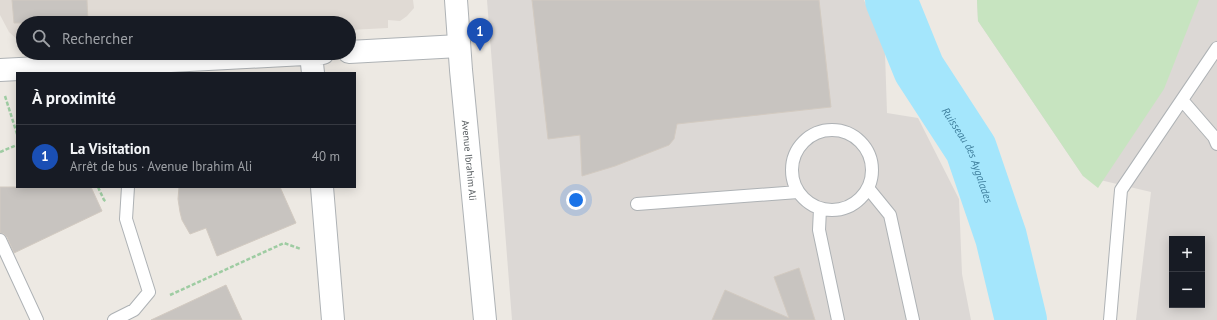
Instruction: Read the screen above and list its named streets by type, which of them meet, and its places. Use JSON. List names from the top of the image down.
{
  "streets": {
    "street": ["Avenue Ibrahim Ali"]
  },
  "water": ["Ruisseau des Aygalades"],
  "page": {
    "search": "Rechercher",
    "pins": "1",
    "heading": "À proximité",
    "list": [
      {
        "mark": "1",
        "name": "La Visitation",
        "note": "Arrêt de bus · Avenue Ibrahim Ali",
        "value": "40 m"
      }
    ],
    "map_buttons": ["+", "−"]
  }
}
